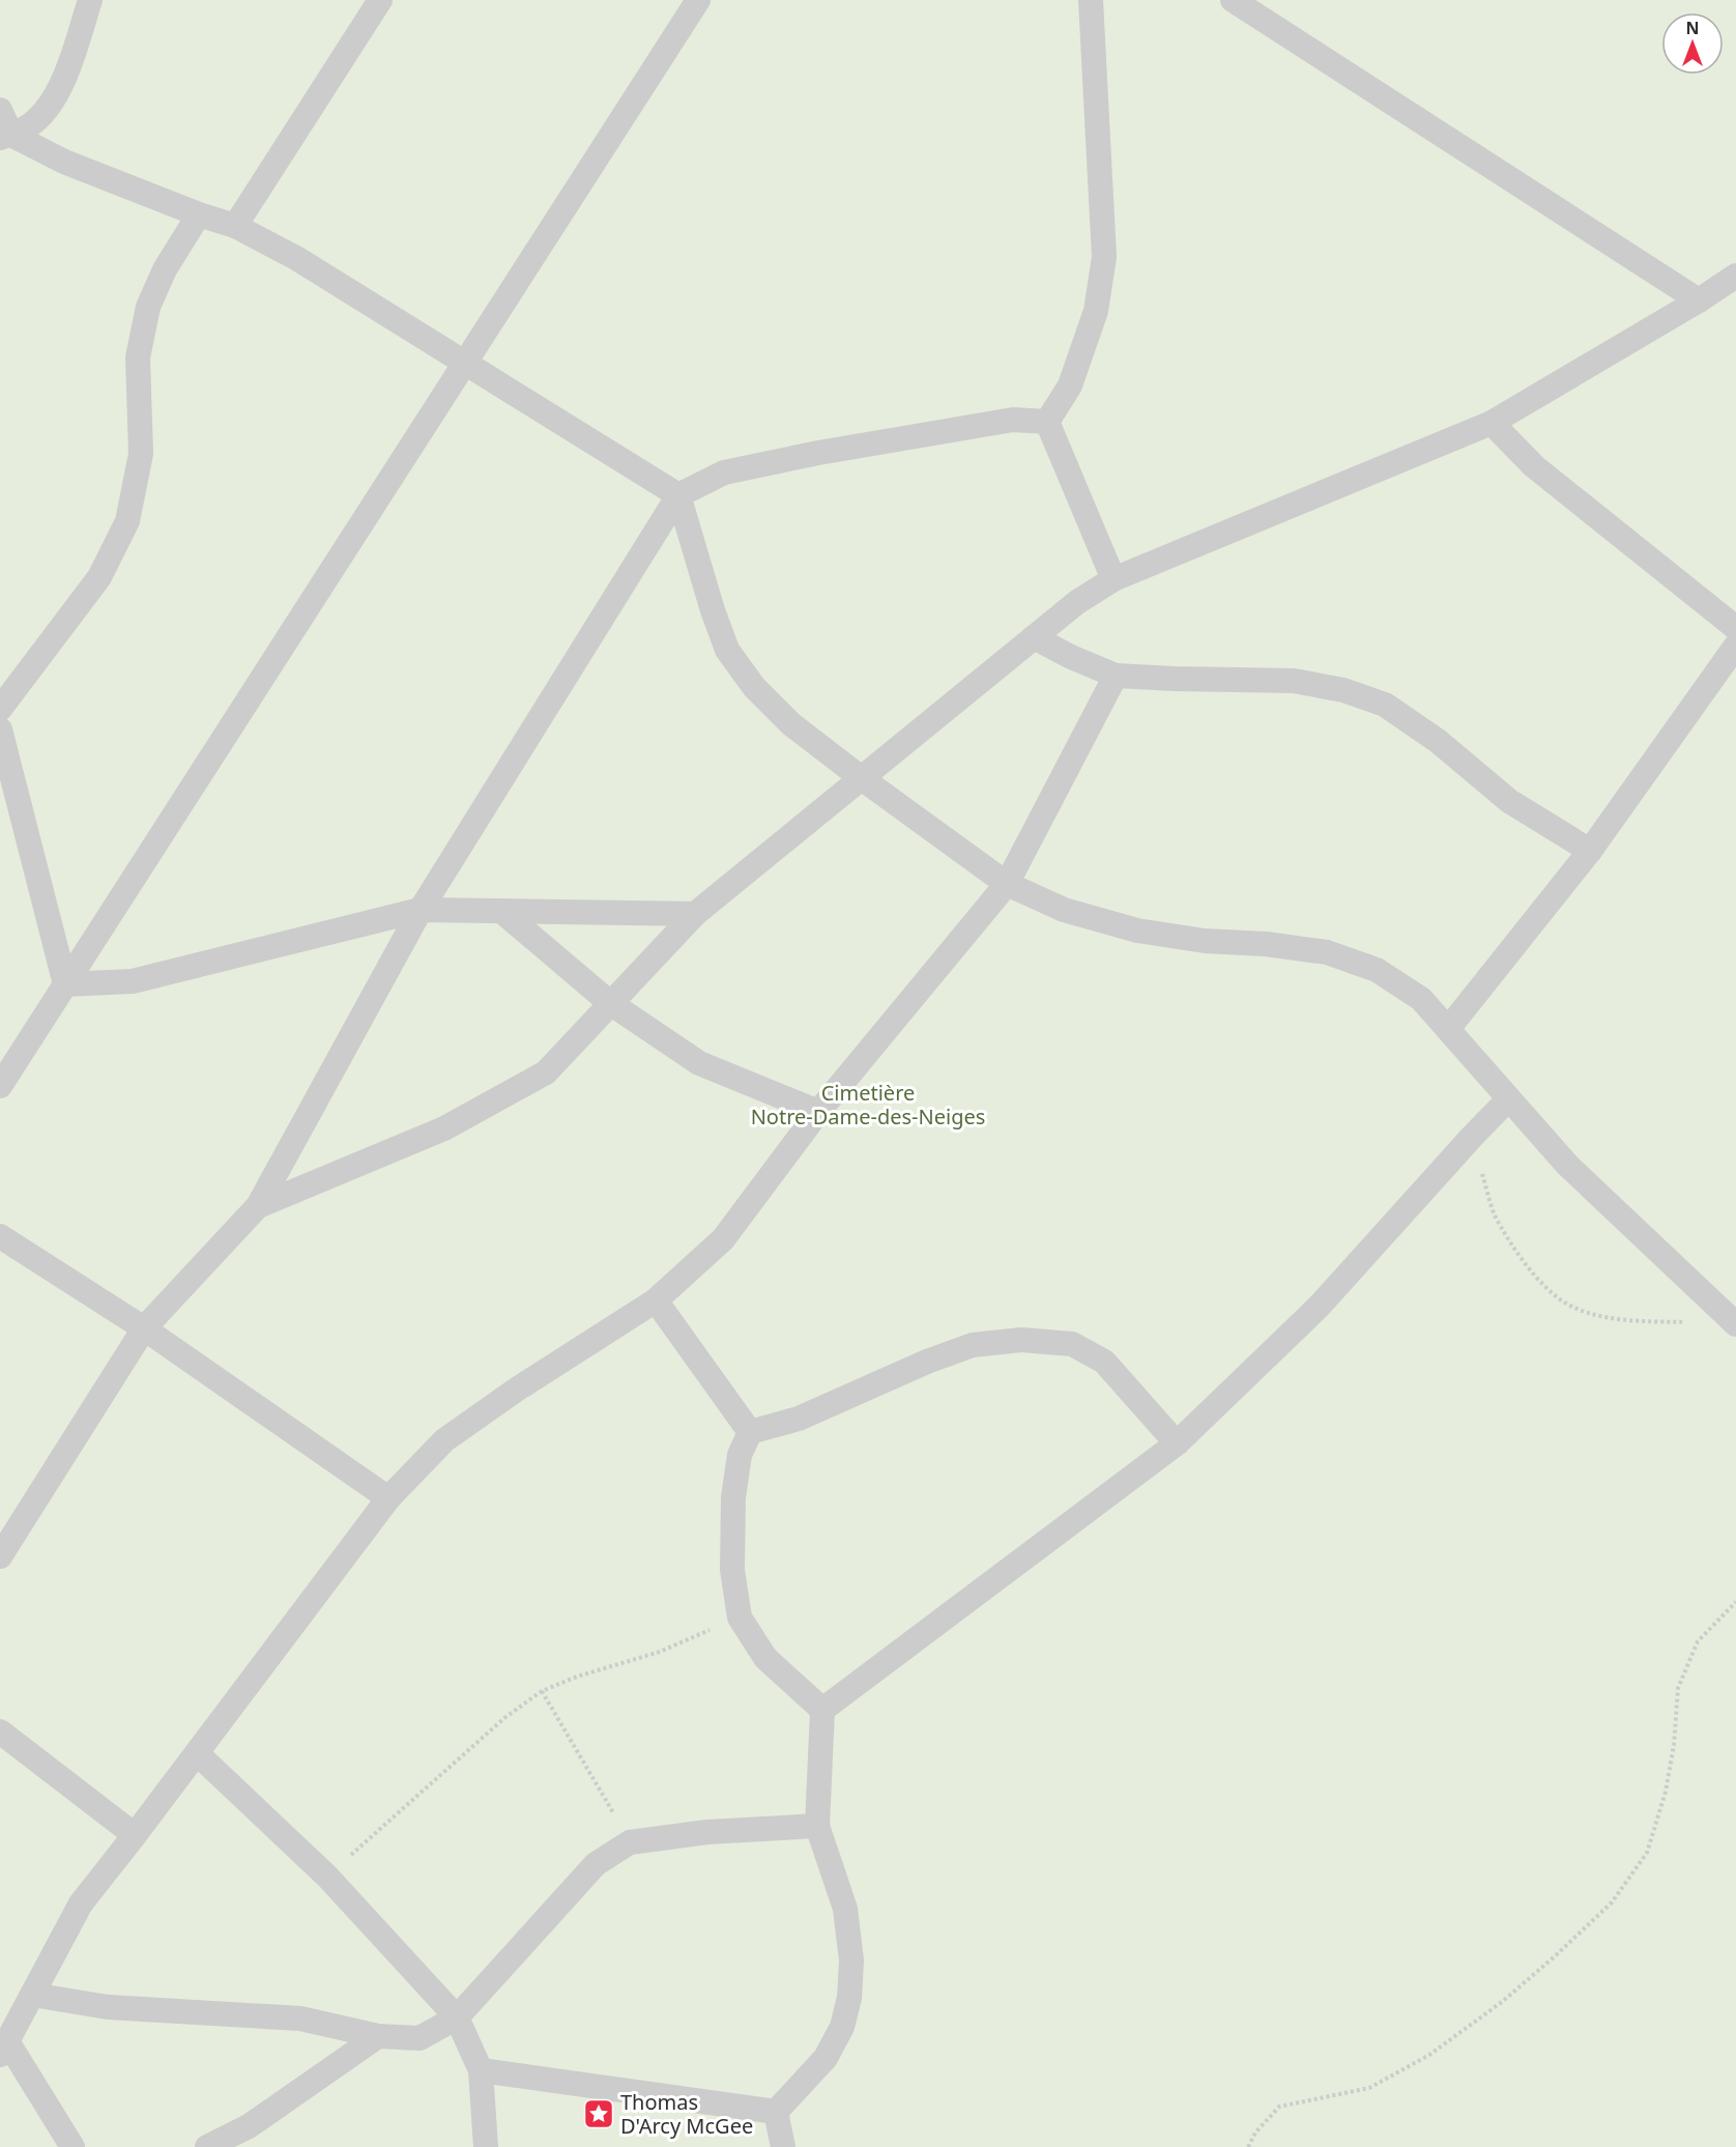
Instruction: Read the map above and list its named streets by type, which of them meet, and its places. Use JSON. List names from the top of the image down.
{
  "parks": ["Cimetière Notre-Dame-des-Neiges"],
  "places": {
    "place": ["Thomas D'Arcy McGee"]
  },
  "north": "top"
}
